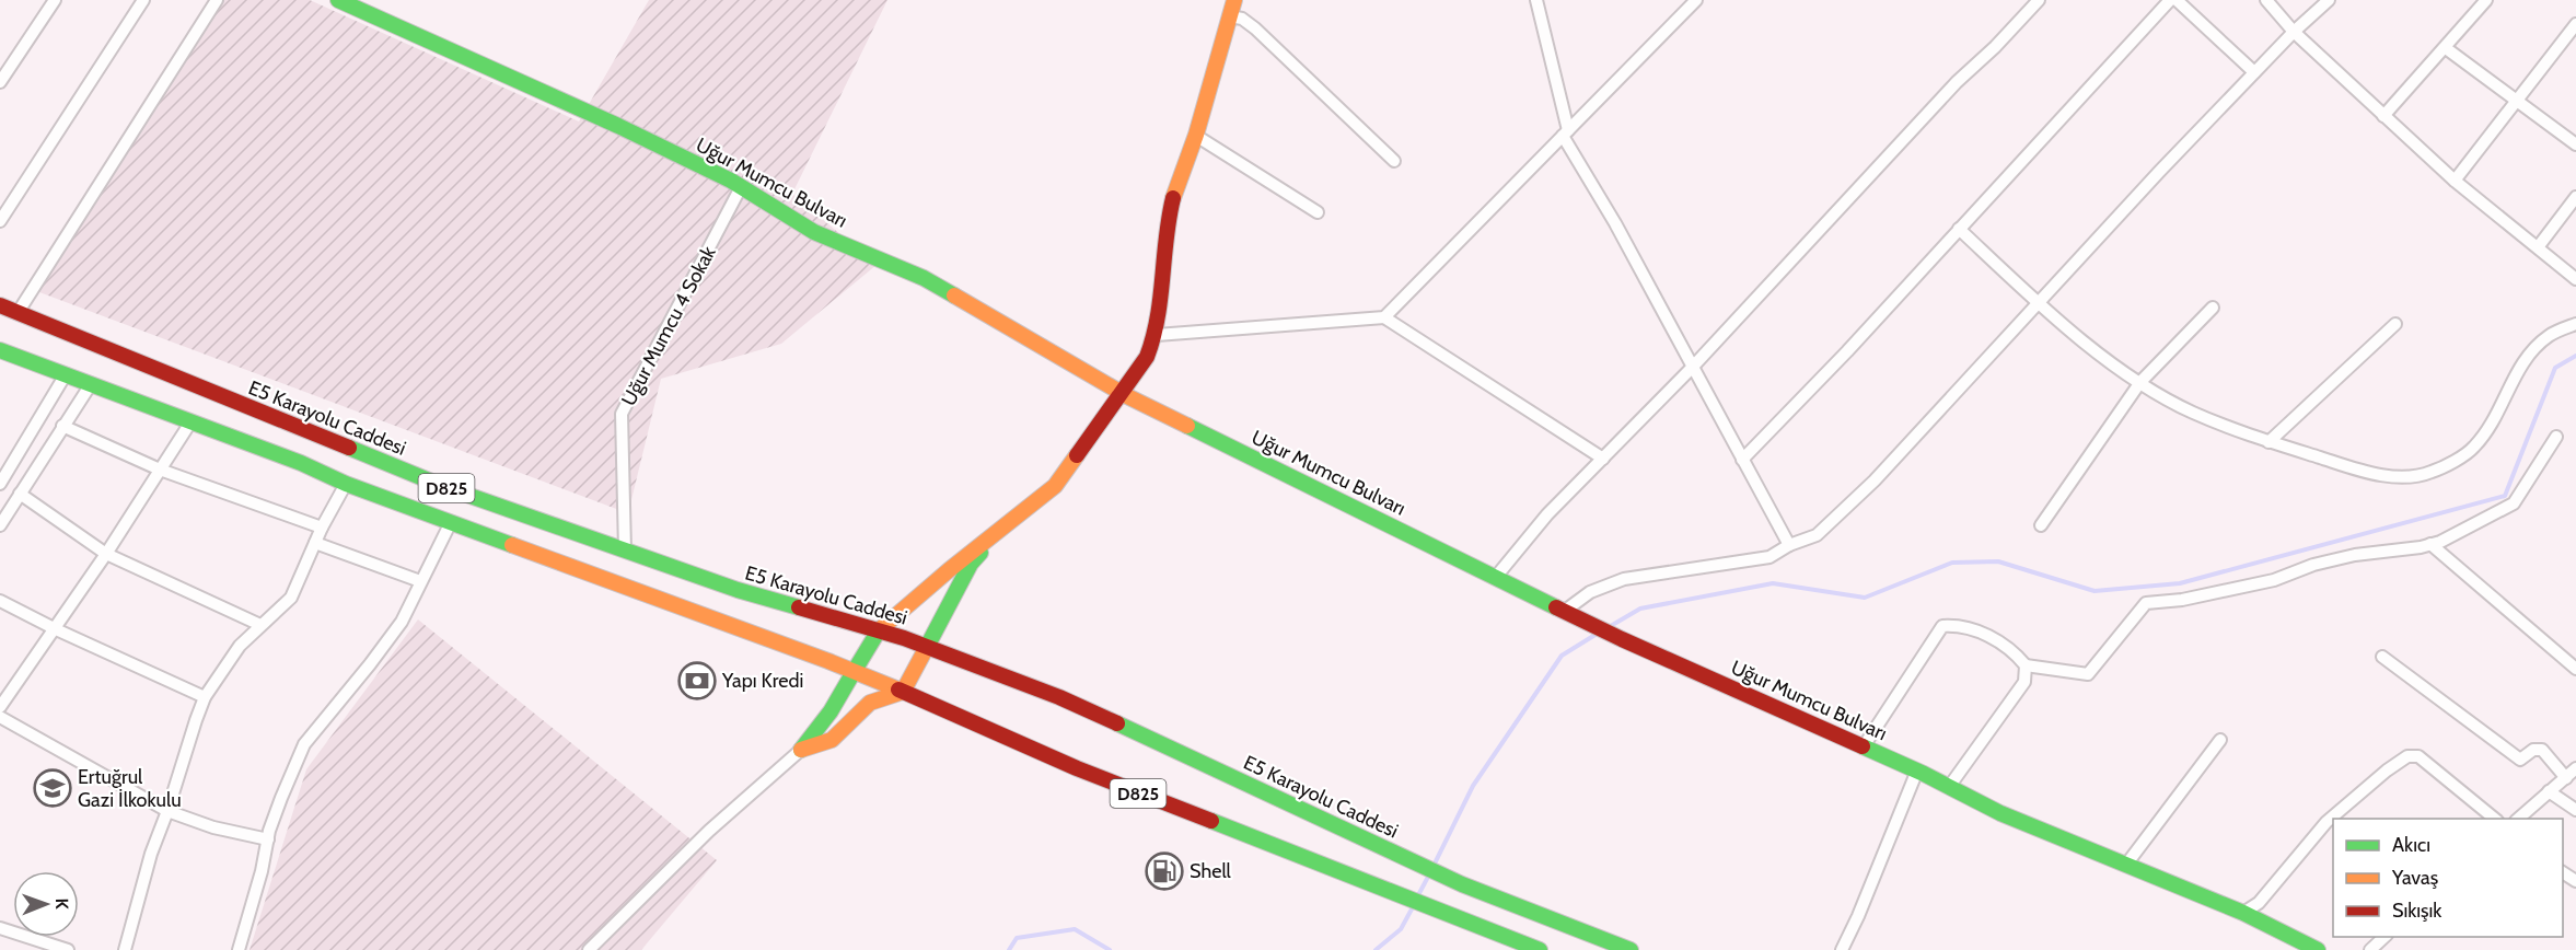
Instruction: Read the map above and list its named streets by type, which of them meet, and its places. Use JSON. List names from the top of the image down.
{
  "streets": {
    "main road": ["Uğur Mumcu Bulvarı", "E5 Karayolu Caddesi", "D825"],
    "street": ["Uğur Mumcu 4 Sokak"]
  },
  "crossings": [
    ["Uğur Mumcu Bulvarı", "Uğur Mumcu 4 Sokak"],
    ["Uğur Mumcu 4 Sokak", "E5 Karayolu Caddesi"]
  ],
  "places": {
    "bank": ["Yapı Kredi"],
    "school or university": ["Ertuğrul Gazi İlkokulu"],
    "fuel station": ["Shell"]
  },
  "legend": ["Akıcı", "Yavaş", "Sıkışık"],
  "north": "right"
}
